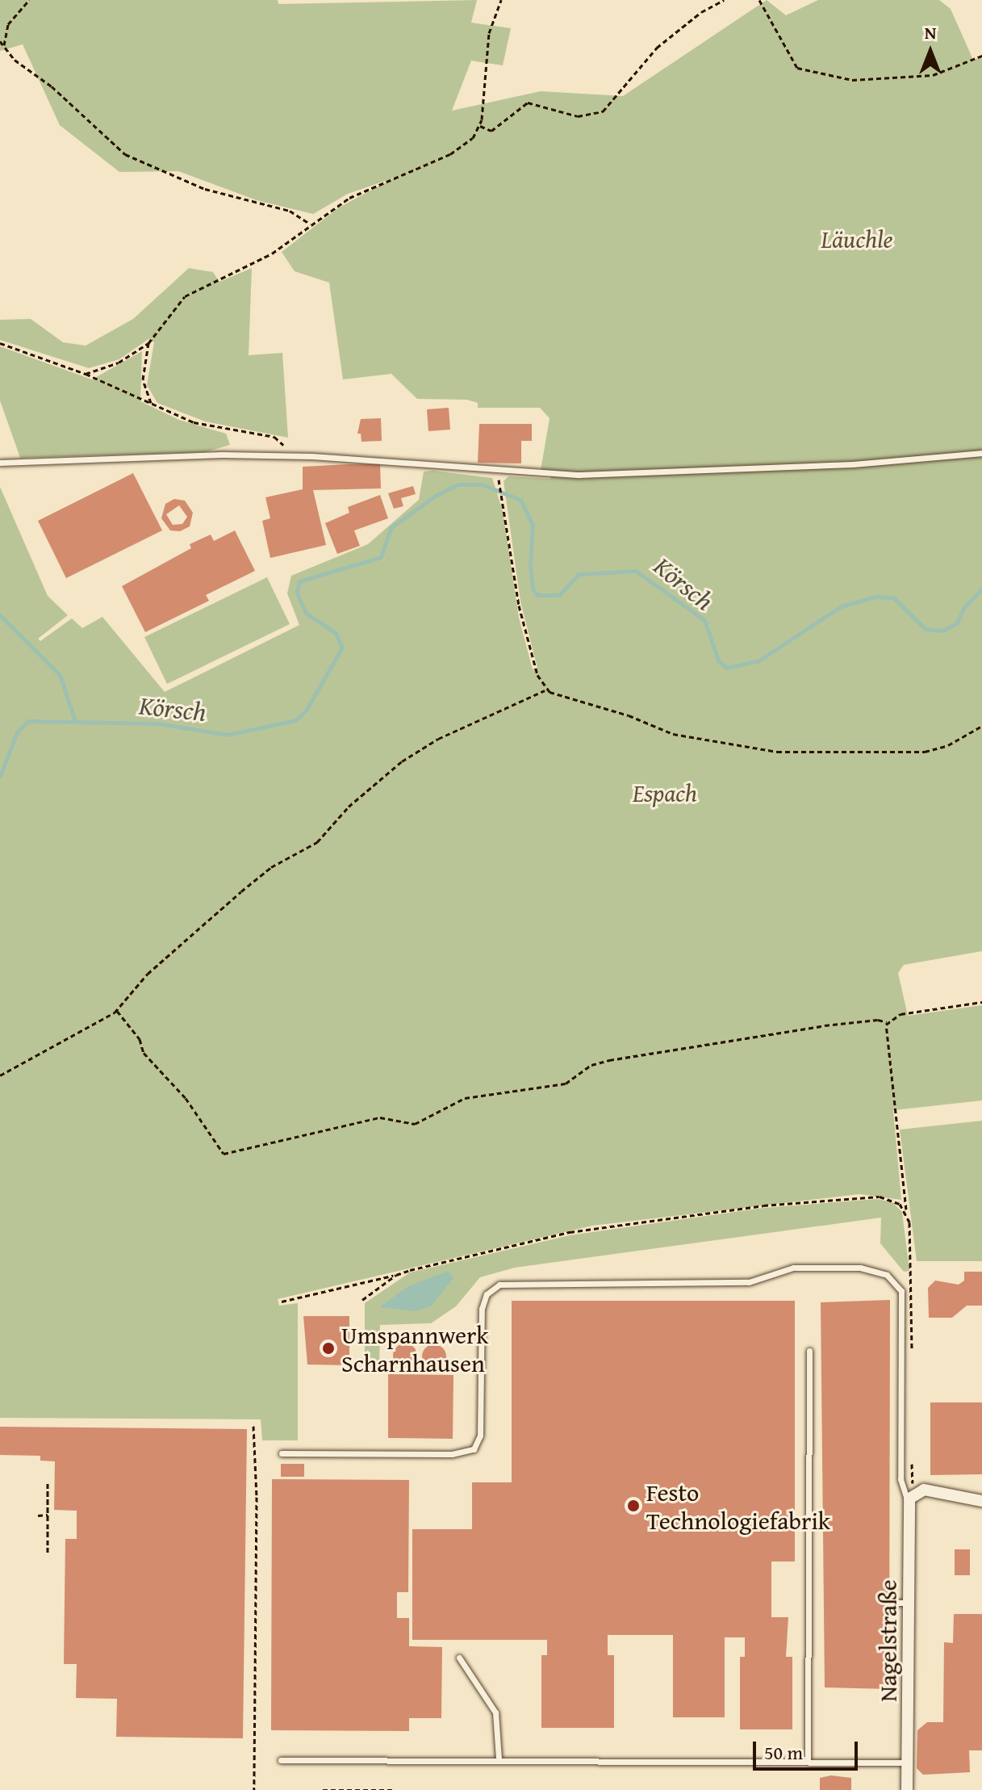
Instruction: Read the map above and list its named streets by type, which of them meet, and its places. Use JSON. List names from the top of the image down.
{
  "streets": {
    "street": ["Nagelstraße"]
  },
  "water": ["Körsch"],
  "parks": ["Läuchle", "Espach"],
  "places": ["Umspannwerk Scharnhausen", "Festo Technologiefabrik"],
  "scale_bar": "50 m",
  "north": "top"
}
